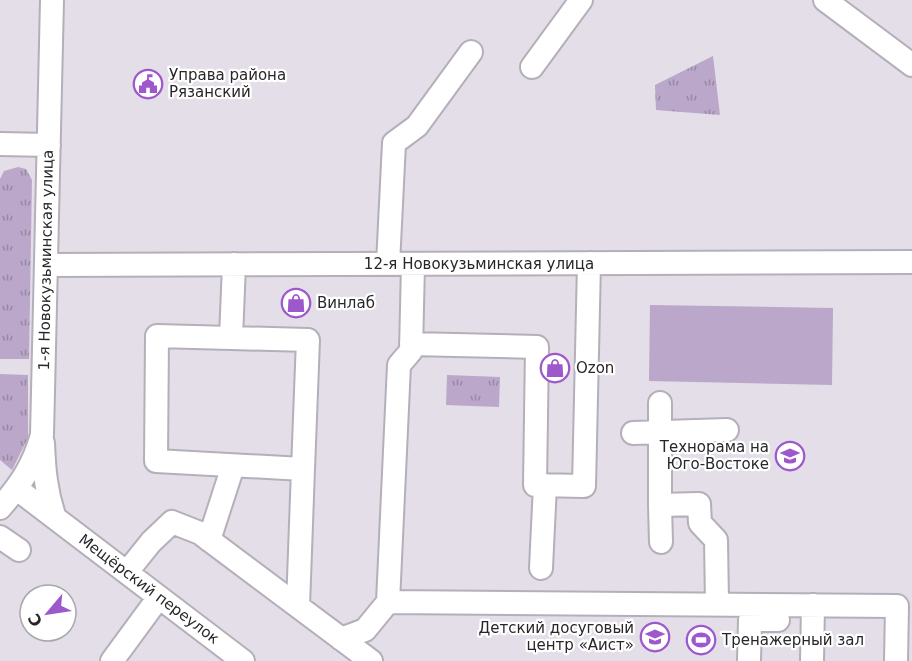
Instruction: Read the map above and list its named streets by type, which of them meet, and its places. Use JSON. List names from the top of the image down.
{
  "streets": {
    "street": ["1-я Новокузьминская улица", "12-я Новокузьминская улица", "Мещёрский переулок"]
  },
  "crossings": [
    ["1-я Новокузьминская улица", "12-я Новокузьминская улица"],
    ["1-я Новокузьминская улица", "Мещёрский переулок"]
  ],
  "places": {
    "public building": ["Управа района Рязанский"],
    "shop": ["Винлаб", "Ozon"],
    "school or university": ["Технорама на Юго-Востоке", "Детский досуговый центр «Аист»"],
    "sports": ["Тренажерный зал"]
  },
  "north": "bottom left"
}
